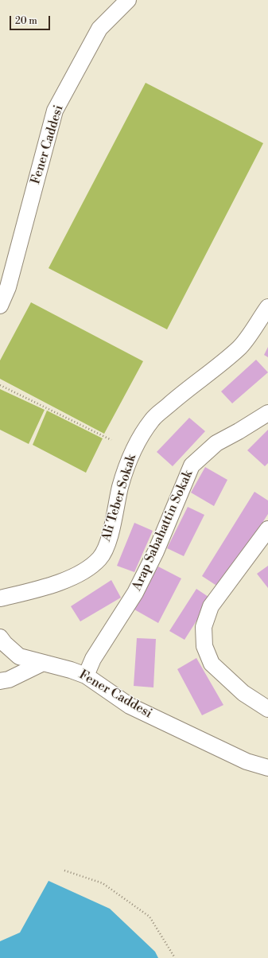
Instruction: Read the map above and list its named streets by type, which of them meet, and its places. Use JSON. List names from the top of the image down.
{
  "streets": {
    "street": ["Fener Caddesi", "Ali Teber Sokak", "Arap Sabahattin Sokak"]
  },
  "crossings": [
    ["Fener Caddesi", "Arap Sabahattin Sokak"]
  ],
  "scale_bar": "20 m"
}
